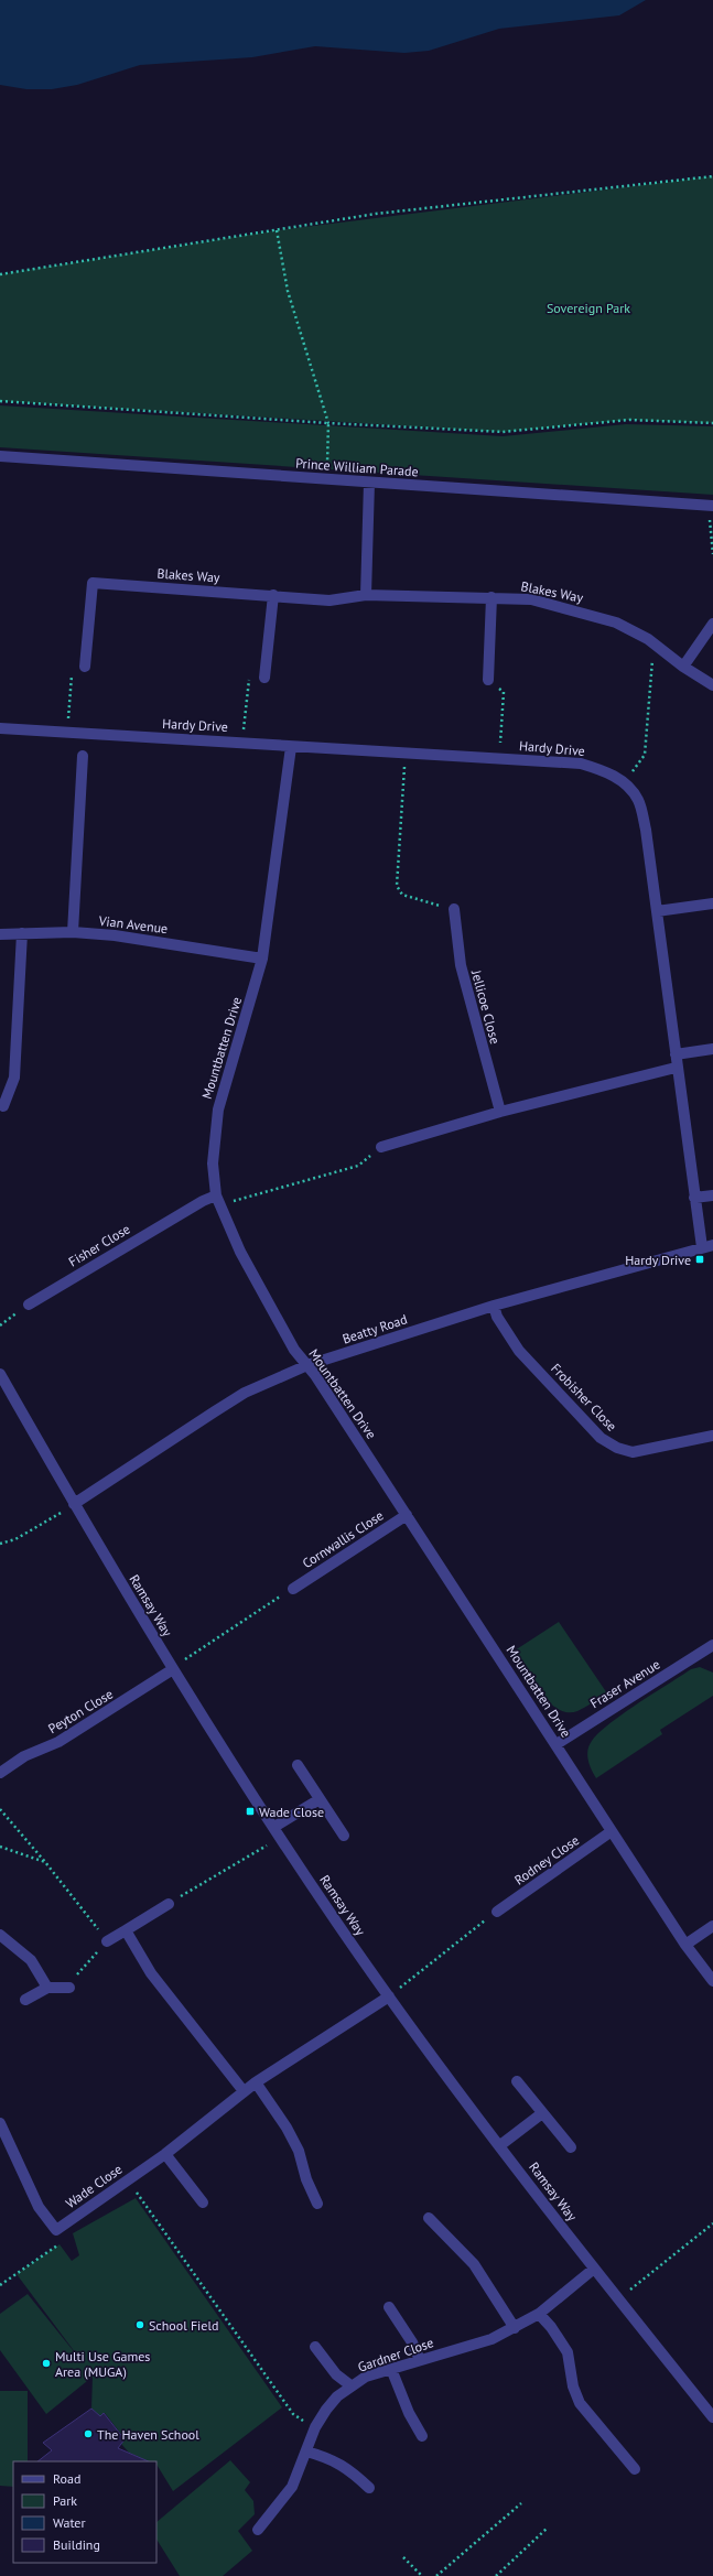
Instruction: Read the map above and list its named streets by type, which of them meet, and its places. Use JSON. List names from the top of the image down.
{
  "streets": {
    "street": [
      "Prince William Parade",
      "Blakes Way",
      "Hardy Drive",
      "Vian Avenue",
      "Jellicoe Close",
      "Mountbatten Drive",
      "Fisher Close",
      "Beatty Road",
      "Frobisher Close",
      "Cornwallis Close",
      "Ramsay Way",
      "Fraser Avenue",
      "Peyton Close",
      "Rodney Close",
      "Wade Close",
      "Gardner Close"
    ]
  },
  "crossings": [
    ["Hardy Drive", "Mountbatten Drive"],
    ["Hardy Drive", "Beatty Road"],
    ["Vian Avenue", "Mountbatten Drive"],
    ["Mountbatten Drive", "Fisher Close"],
    ["Mountbatten Drive", "Beatty Road"],
    ["Mountbatten Drive", "Cornwallis Close"],
    ["Mountbatten Drive", "Fraser Avenue"],
    ["Mountbatten Drive", "Rodney Close"],
    ["Beatty Road", "Frobisher Close"],
    ["Beatty Road", "Ramsay Way"],
    ["Ramsay Way", "Peyton Close"],
    ["Ramsay Way", "Wade Close"],
    ["Ramsay Way", "Gardner Close"]
  ],
  "parks": ["Sovereign Park"],
  "places": {
    "transit": ["Hardy Drive", "Wade Close"],
    "other": ["School Field", "Multi Use Games Area (MUGA)", "The Haven School"]
  },
  "legend": [
    "Road",
    "Park",
    "Water",
    "Building"
  ]
}
